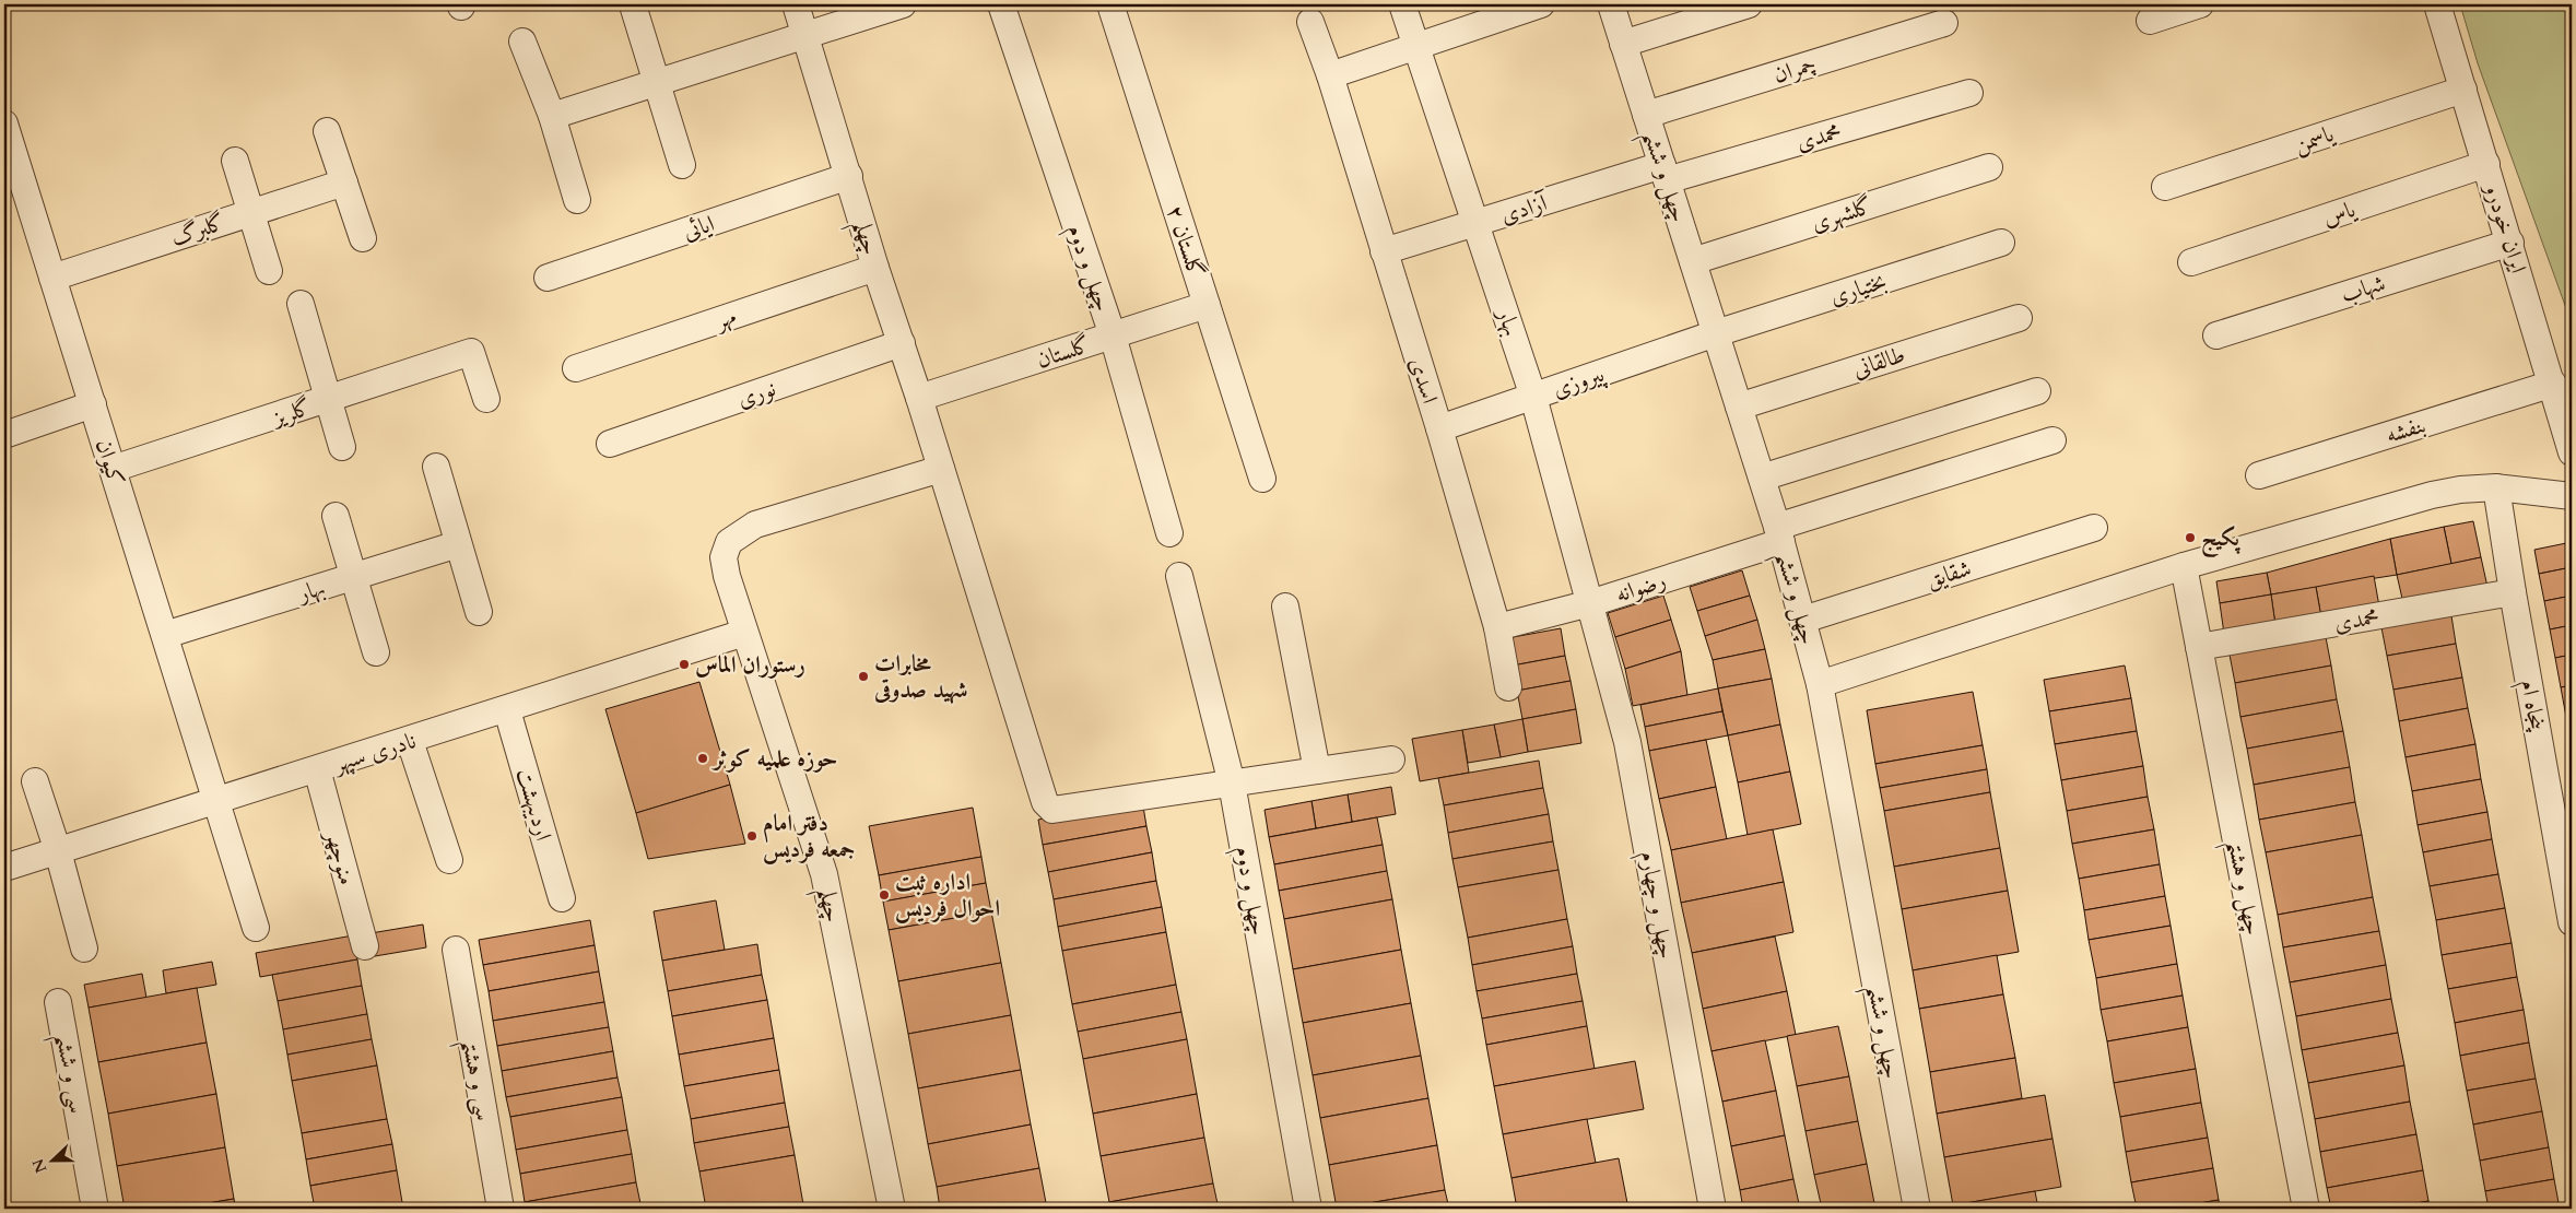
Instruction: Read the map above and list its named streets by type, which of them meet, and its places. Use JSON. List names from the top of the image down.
{
  "streets": {
    "street": [
      "چمران",
      "محمدی",
      "یاسمن",
      "چهل و ششم",
      "آزادی",
      "یاس",
      "گلشهری",
      "ایائی",
      "ایران خودرو",
      "گلبرگ",
      "چهلم",
      "گلستان ۲",
      "چهل و دوم",
      "بختیاری",
      "شهاب",
      "مهر",
      "بهار",
      "گلستان",
      "طالقانی",
      "اسدی",
      "پیروزی",
      "نوری",
      "گلریز",
      "بنفشه",
      "کیوان",
      "شقایق",
      "رضوانه",
      "پنجاه ام",
      "نادری سپهر",
      "اردیبهشت",
      "منوچهر",
      "چهل و هشتم",
      "چهل و چهارم",
      "سی و ششم",
      "سی و هشتم"
    ]
  },
  "crossings": [
    ["چمران", "چهل و ششم"],
    ["محمدی", "چهل و ششم"],
    ["محمدی", "آزادی"],
    ["محمدی", "پنجاه ام"],
    ["محمدی", "چهل و هشتم"],
    ["یاسمن", "ایران خودرو"],
    ["چهل و ششم", "آزادی"],
    ["چهل و ششم", "گلشهری"],
    ["چهل و ششم", "بختیاری"],
    ["چهل و ششم", "طالقانی"],
    ["چهل و ششم", "پیروزی"],
    ["چهل و ششم", "شقایق"],
    ["چهل و ششم", "رضوانه"],
    ["آزادی", "بهار"],
    ["آزادی", "اسدی"],
    ["یاس", "ایران خودرو"],
    ["ایائی", "چهلم"],
    ["ایران خودرو", "شهاب"],
    ["ایران خودرو", "بنفشه"],
    ["گلبرگ", "کیوان"],
    ["چهلم", "چهل و دوم"],
    ["چهلم", "مهر"],
    ["چهلم", "گلستان"],
    ["چهلم", "نوری"],
    ["چهلم", "نادری سپهر"],
    ["گلستان ۲", "گلستان"],
    ["چهل و دوم", "گلستان"],
    ["بختیاری", "پیروزی"],
    ["بهار", "پیروزی"],
    ["بهار", "کیوان"],
    ["بهار", "رضوانه"],
    ["بهار", "چهل و چهارم"],
    ["اسدی", "پیروزی"],
    ["اسدی", "رضوانه"],
    ["گلریز", "کیوان"],
    ["کیوان", "نادری سپهر"],
    ["رضوانه", "چهل و چهارم"],
    ["نادری سپهر", "اردیبهشت"],
    ["نادری سپهر", "منوچهر"]
  ],
  "places": [
    "پکیج",
    "رستوران الماس",
    "مخابرات شهید صدوقی",
    "حوزه علمیه کوثر",
    "دفتر امام جمعه فردیس",
    "اداره ثبت احوال فردیس"
  ],
  "north": "left"
}
